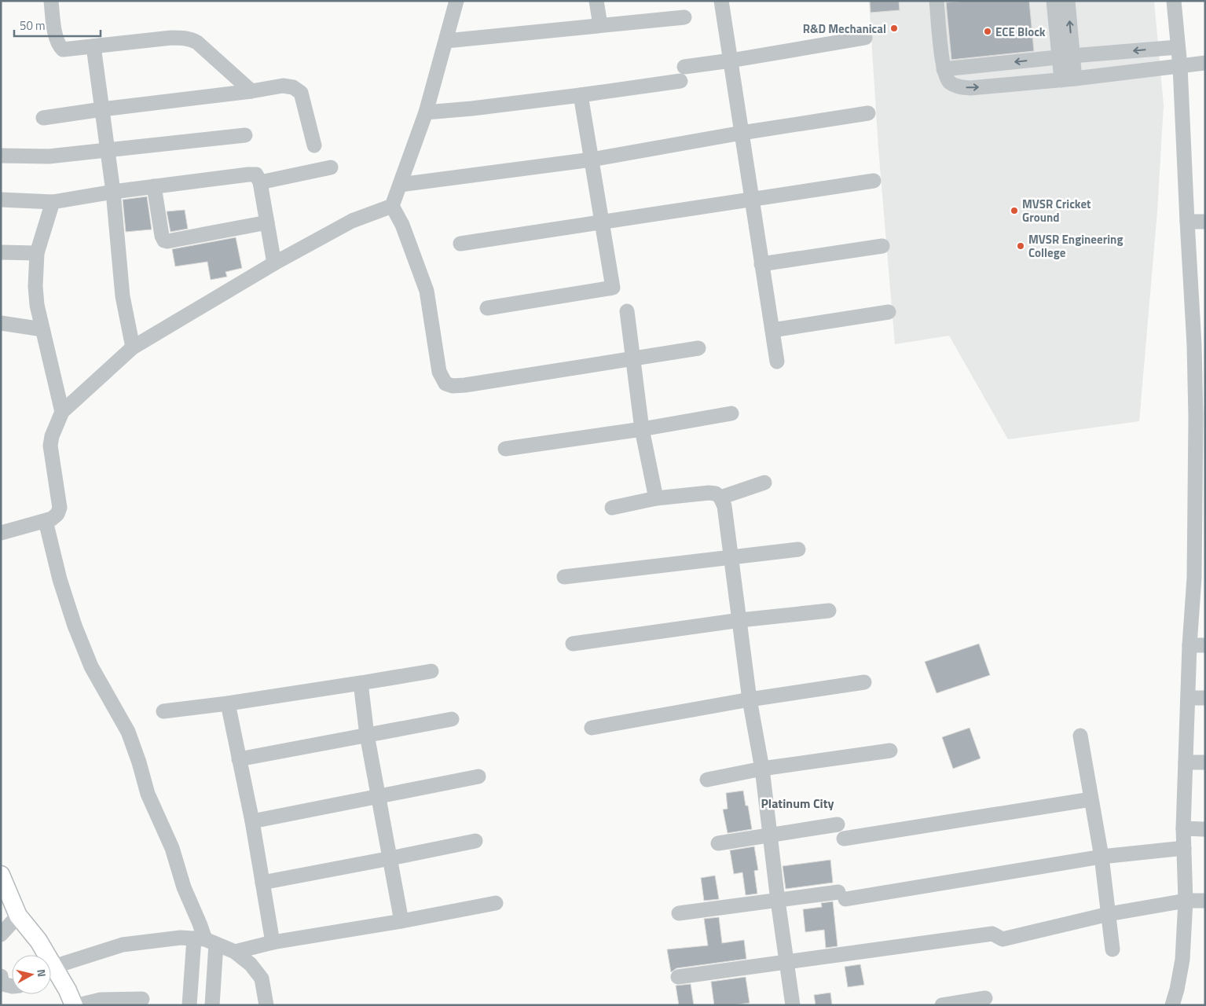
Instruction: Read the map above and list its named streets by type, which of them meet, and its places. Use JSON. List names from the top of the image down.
{
  "districts": ["Platinum City"],
  "places": [
    "R&D Mechanical",
    "ECE Block",
    "MVSR Cricket Ground",
    "MVSR Engineering College"
  ],
  "scale_bar": "50 m",
  "north": "right"
}
